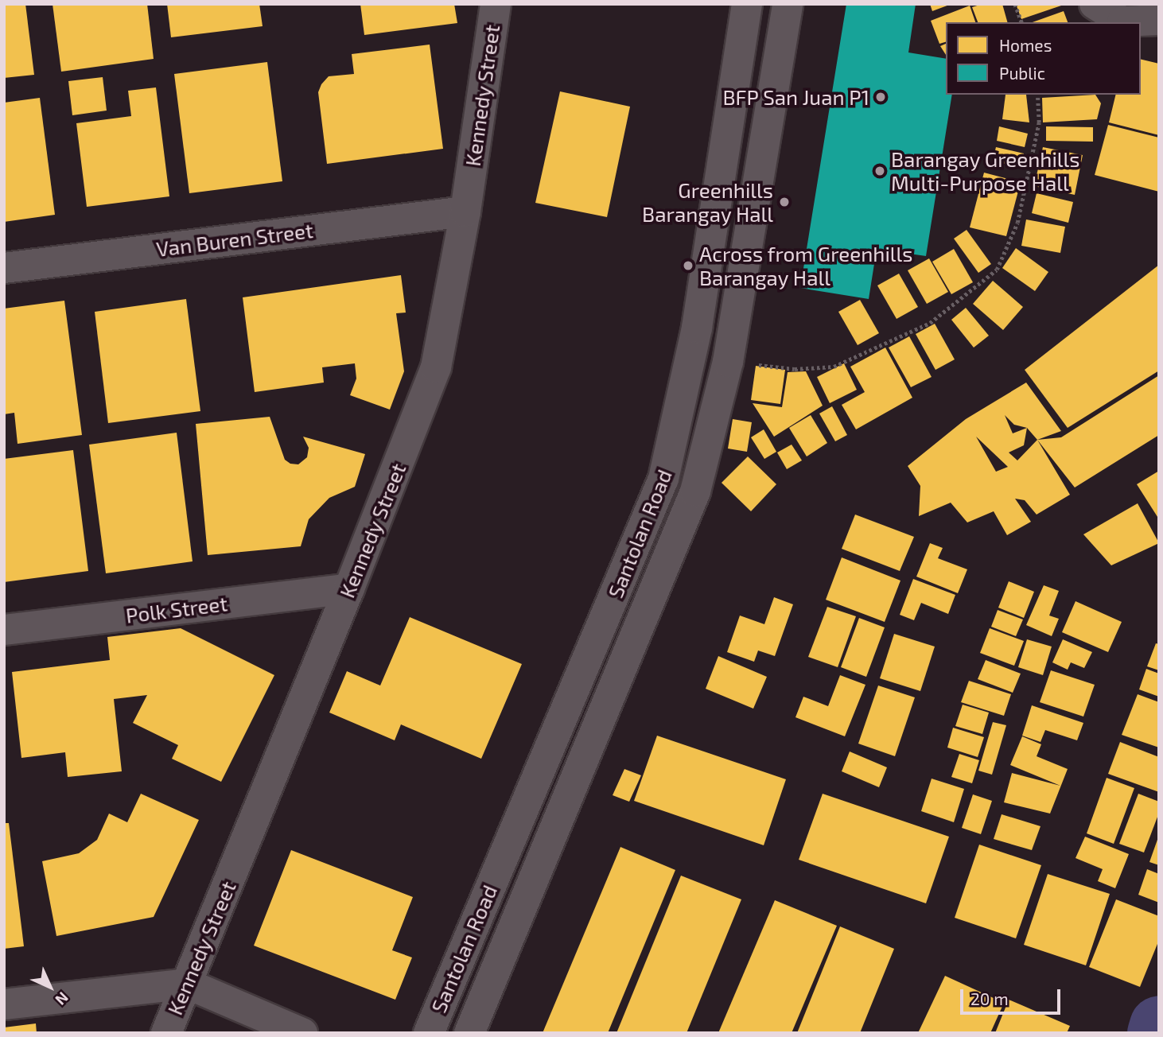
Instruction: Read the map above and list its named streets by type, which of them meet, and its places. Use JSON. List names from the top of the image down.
{
  "streets": {
    "street": [
      "Kennedy Street",
      "Van Buren Street",
      "Santolan Road",
      "Polk Street"
    ]
  },
  "crossings": [
    ["Kennedy Street", "Van Buren Street"],
    ["Kennedy Street", "Polk Street"]
  ],
  "places": [
    "BFP San Juan P1",
    "Barangay Greenhills Multi-Purpose Hall",
    "Greenhills Barangay Hall",
    "Across from Greenhills Barangay Hall"
  ],
  "legend": ["Homes", "Public"],
  "scale_bar": "20 m",
  "north": "bottom right"
}
